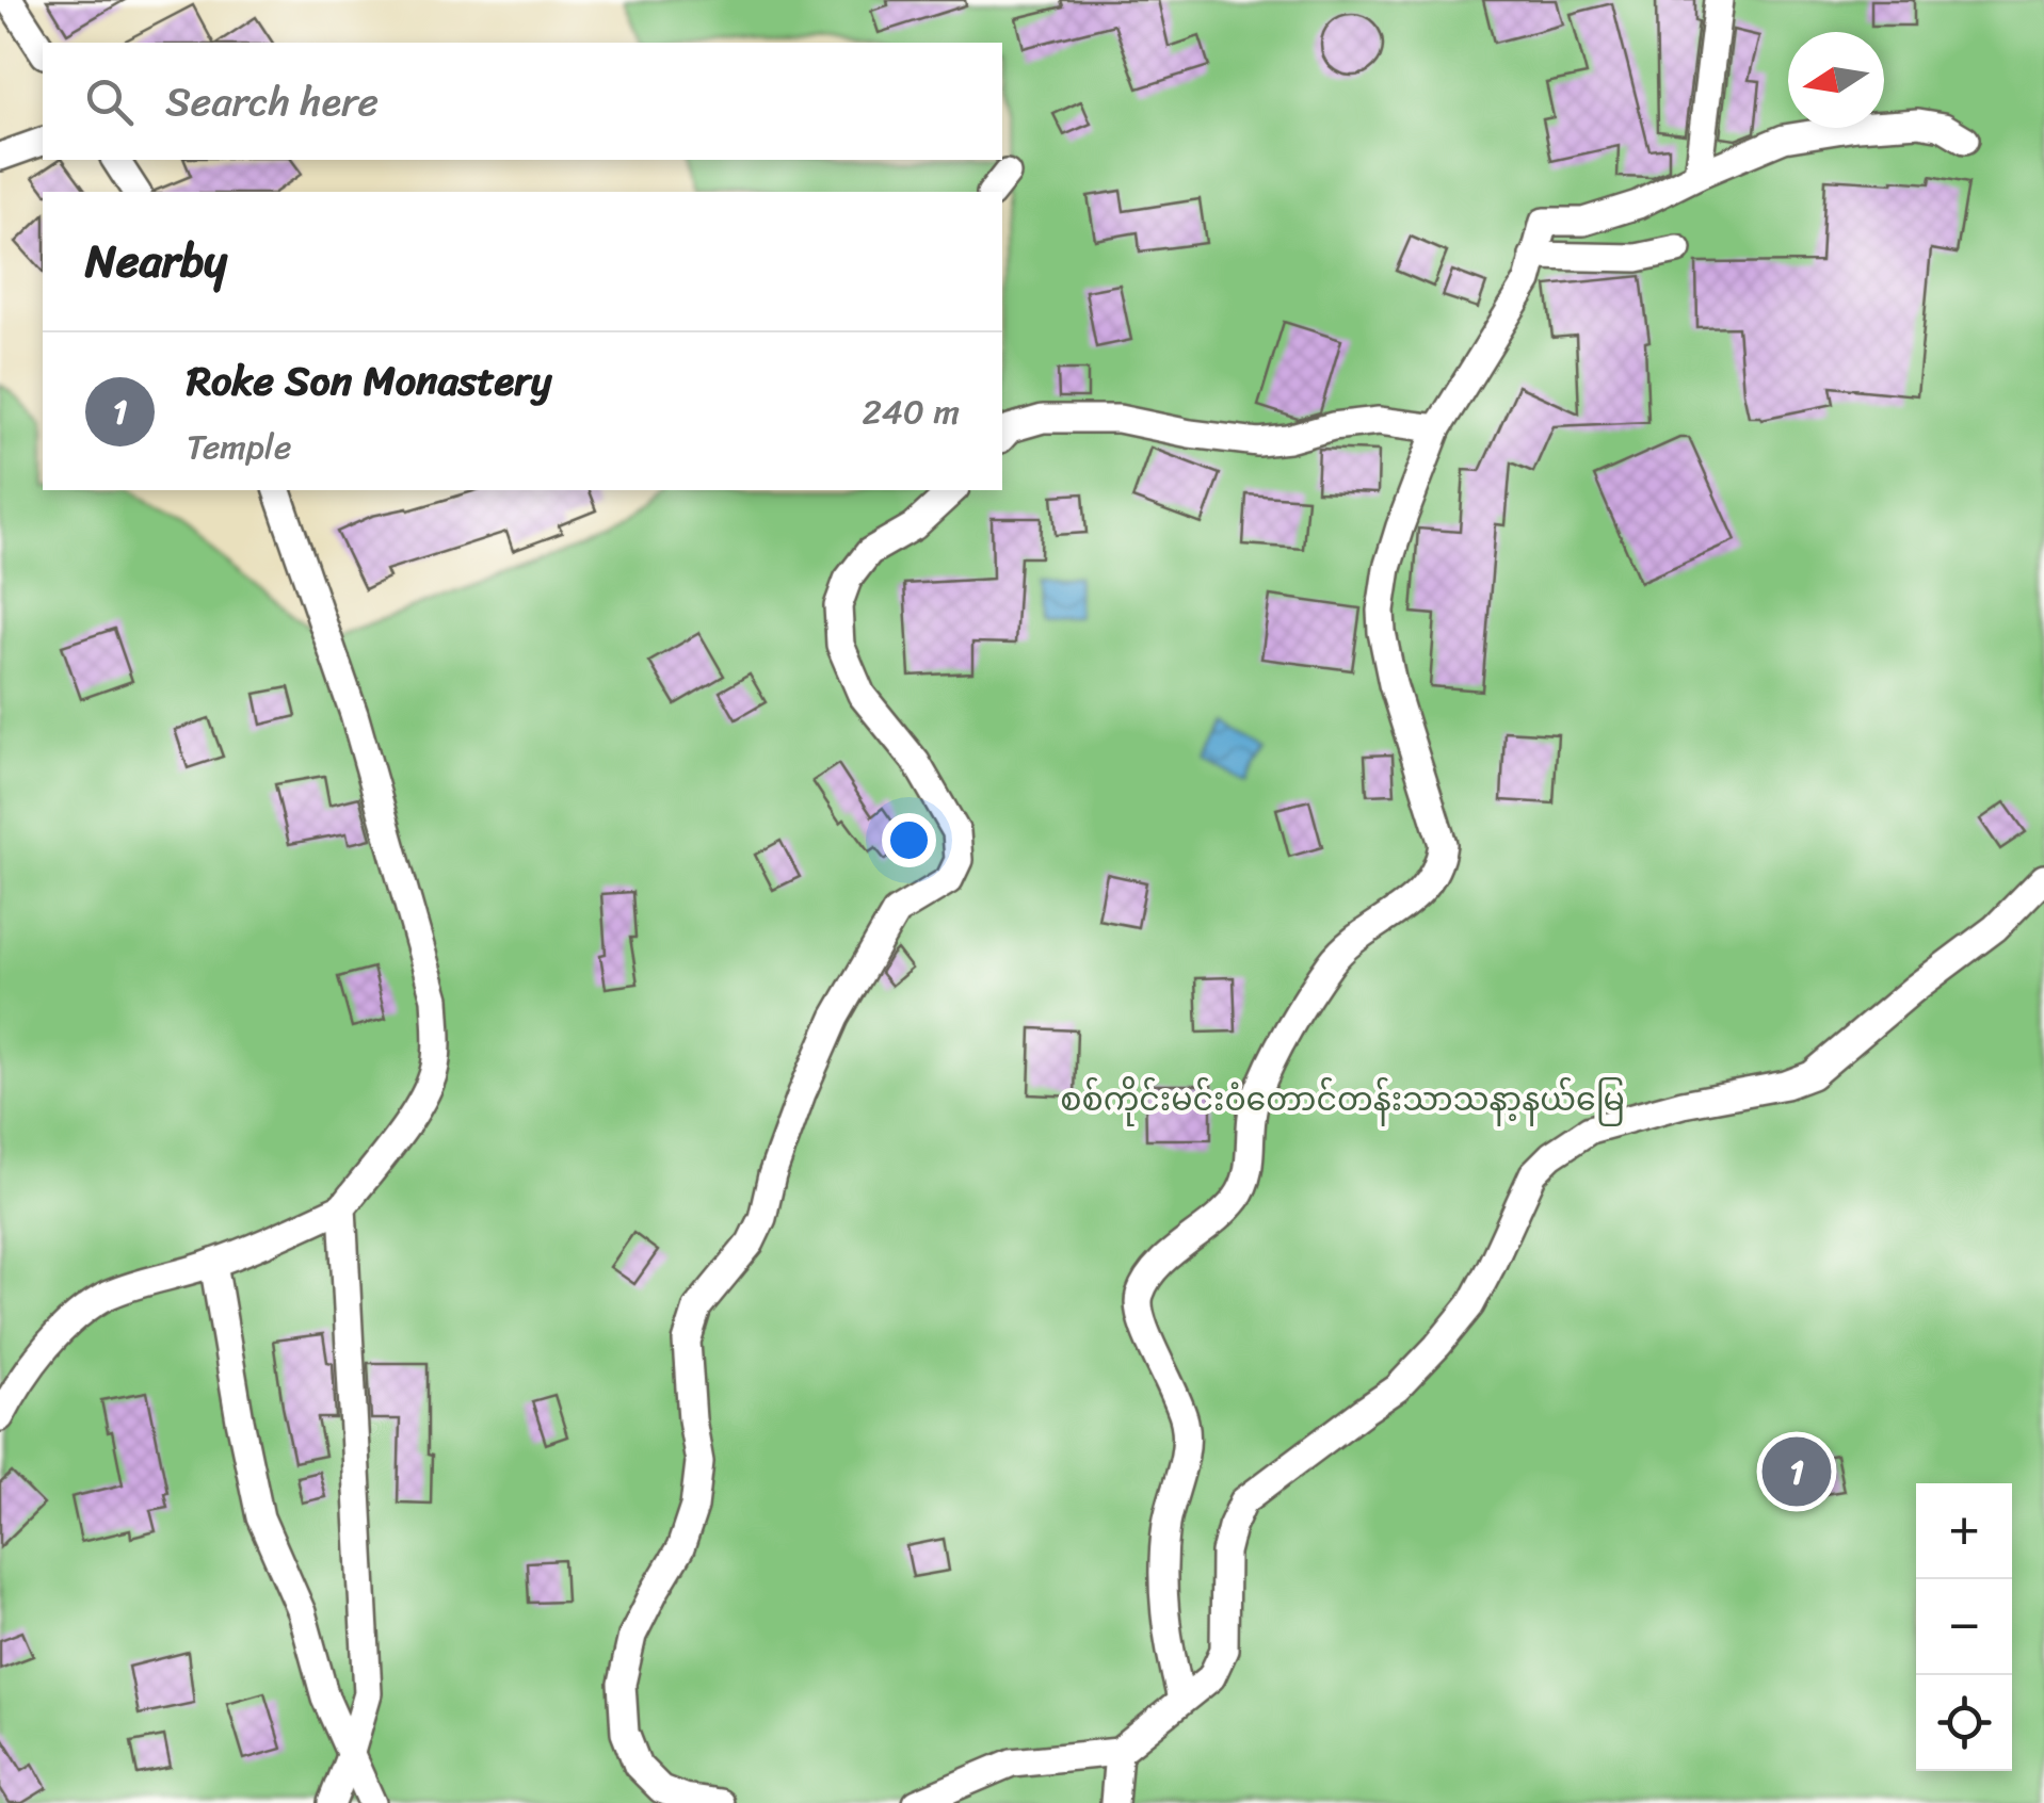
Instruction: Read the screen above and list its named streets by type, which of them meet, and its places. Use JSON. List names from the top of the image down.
{
  "parks": ["စစ်ကိုင်းမင်းဝံတောင်တန်းသာသနာ့နယ်မြေ"],
  "north": "left",
  "page": {
    "search": "Search here",
    "heading": "Nearby",
    "list": [
      {
        "mark": "1",
        "name": "Roke Son Monastery",
        "note": "Temple",
        "value": "240 m"
      }
    ],
    "pins": "1",
    "map_buttons": ["+", "−"]
  }
}
